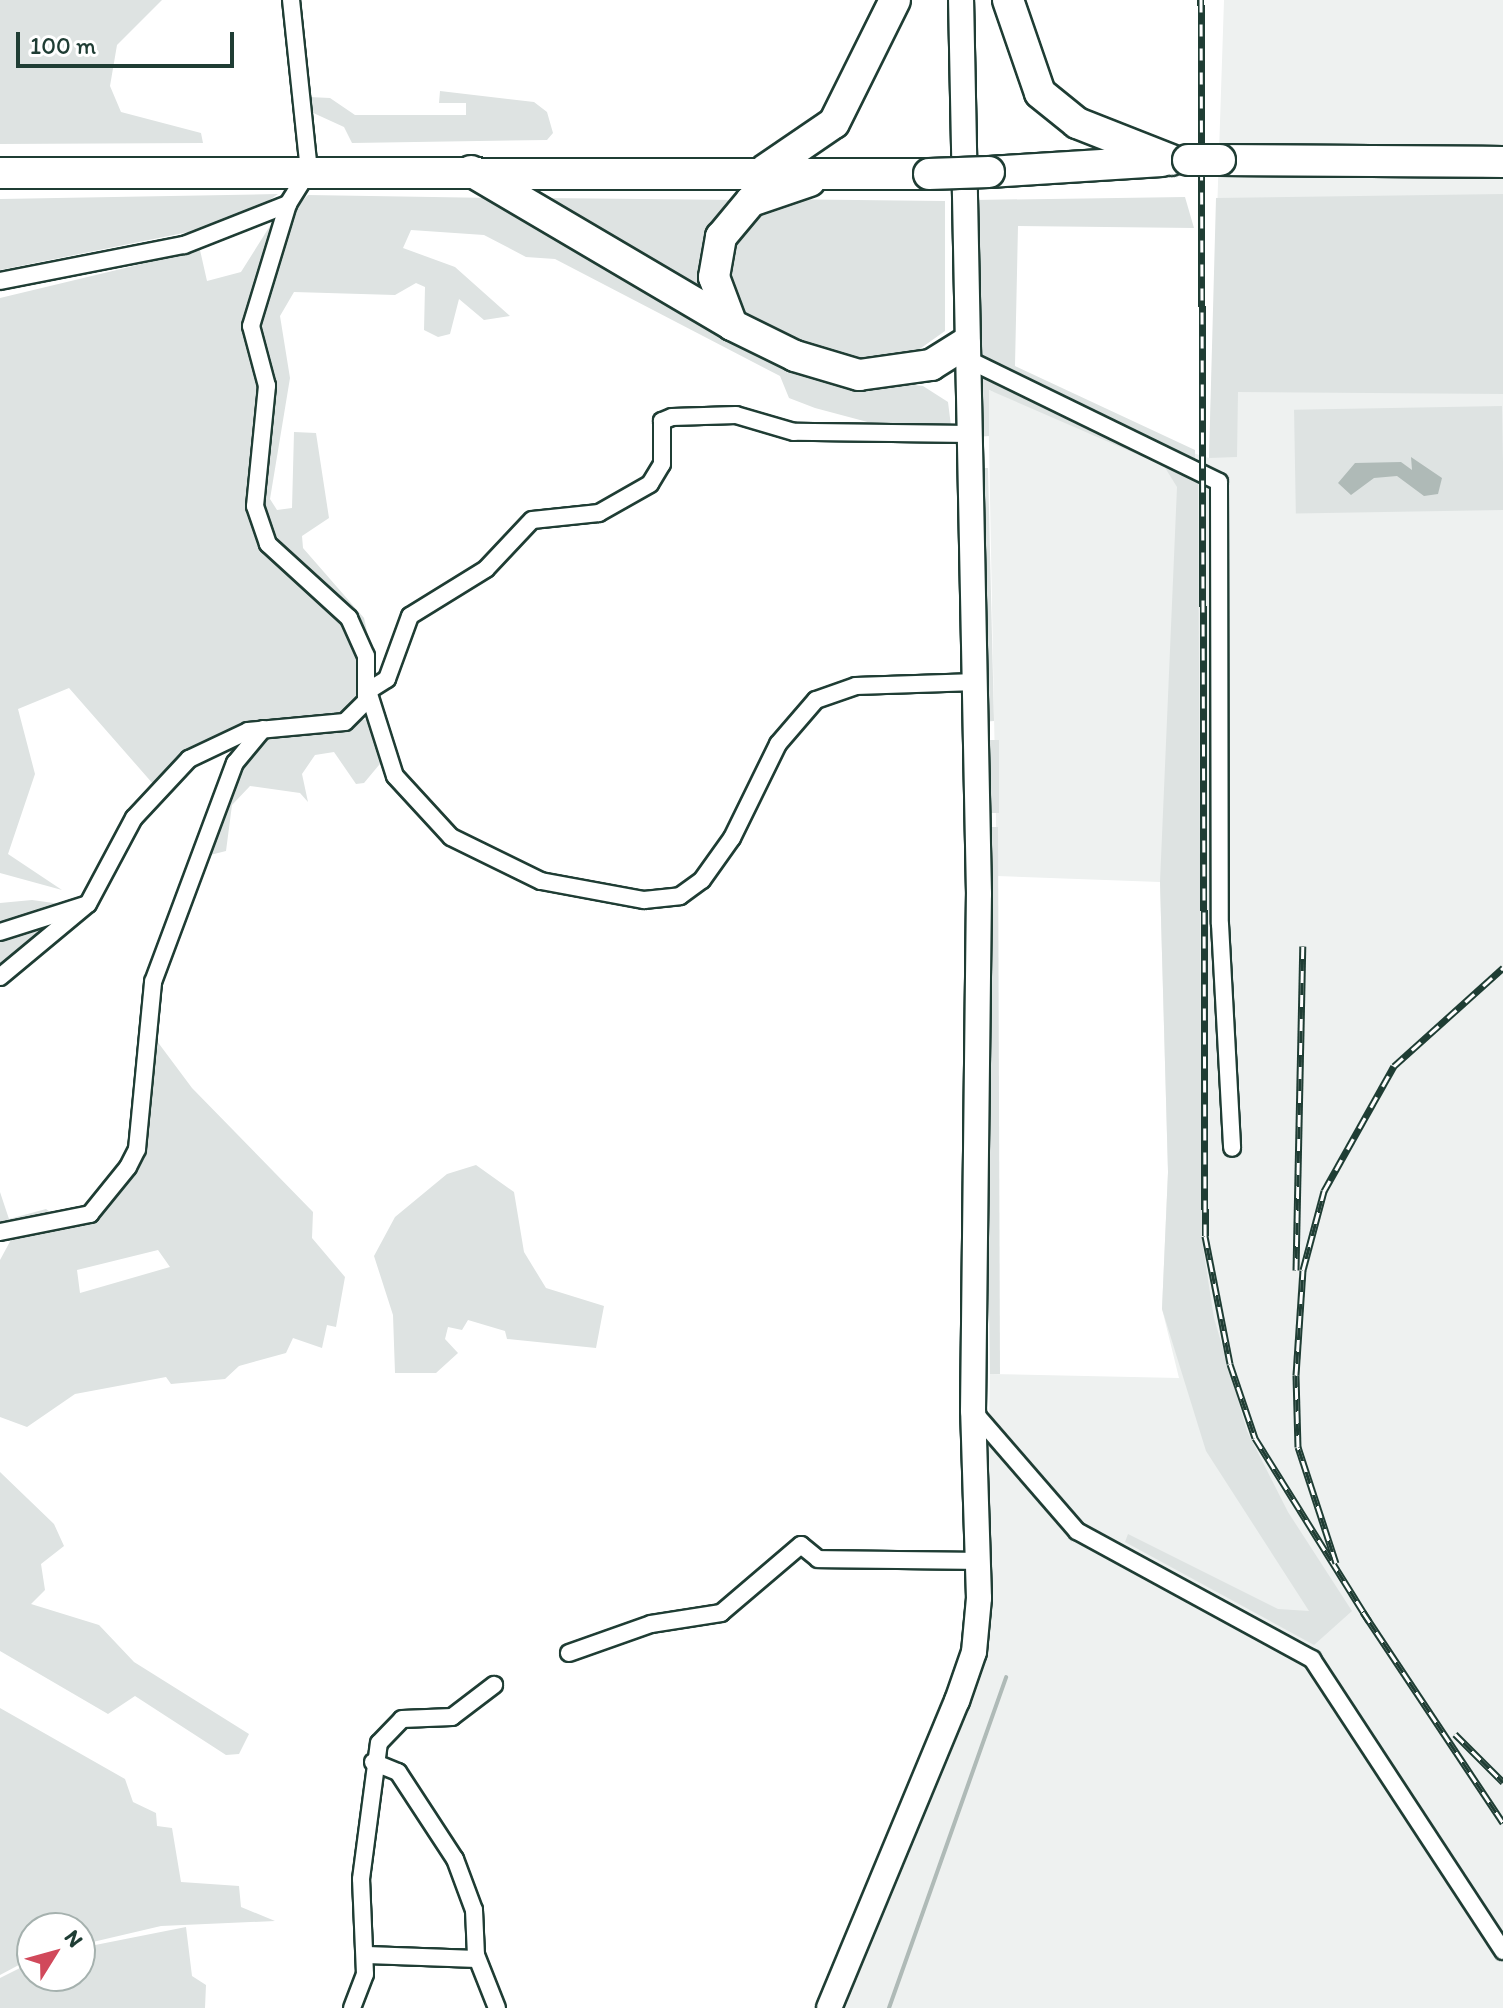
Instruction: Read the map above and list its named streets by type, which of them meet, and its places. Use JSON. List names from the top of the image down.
{
  "scale_bar": "100 m",
  "north": "top right"
}
